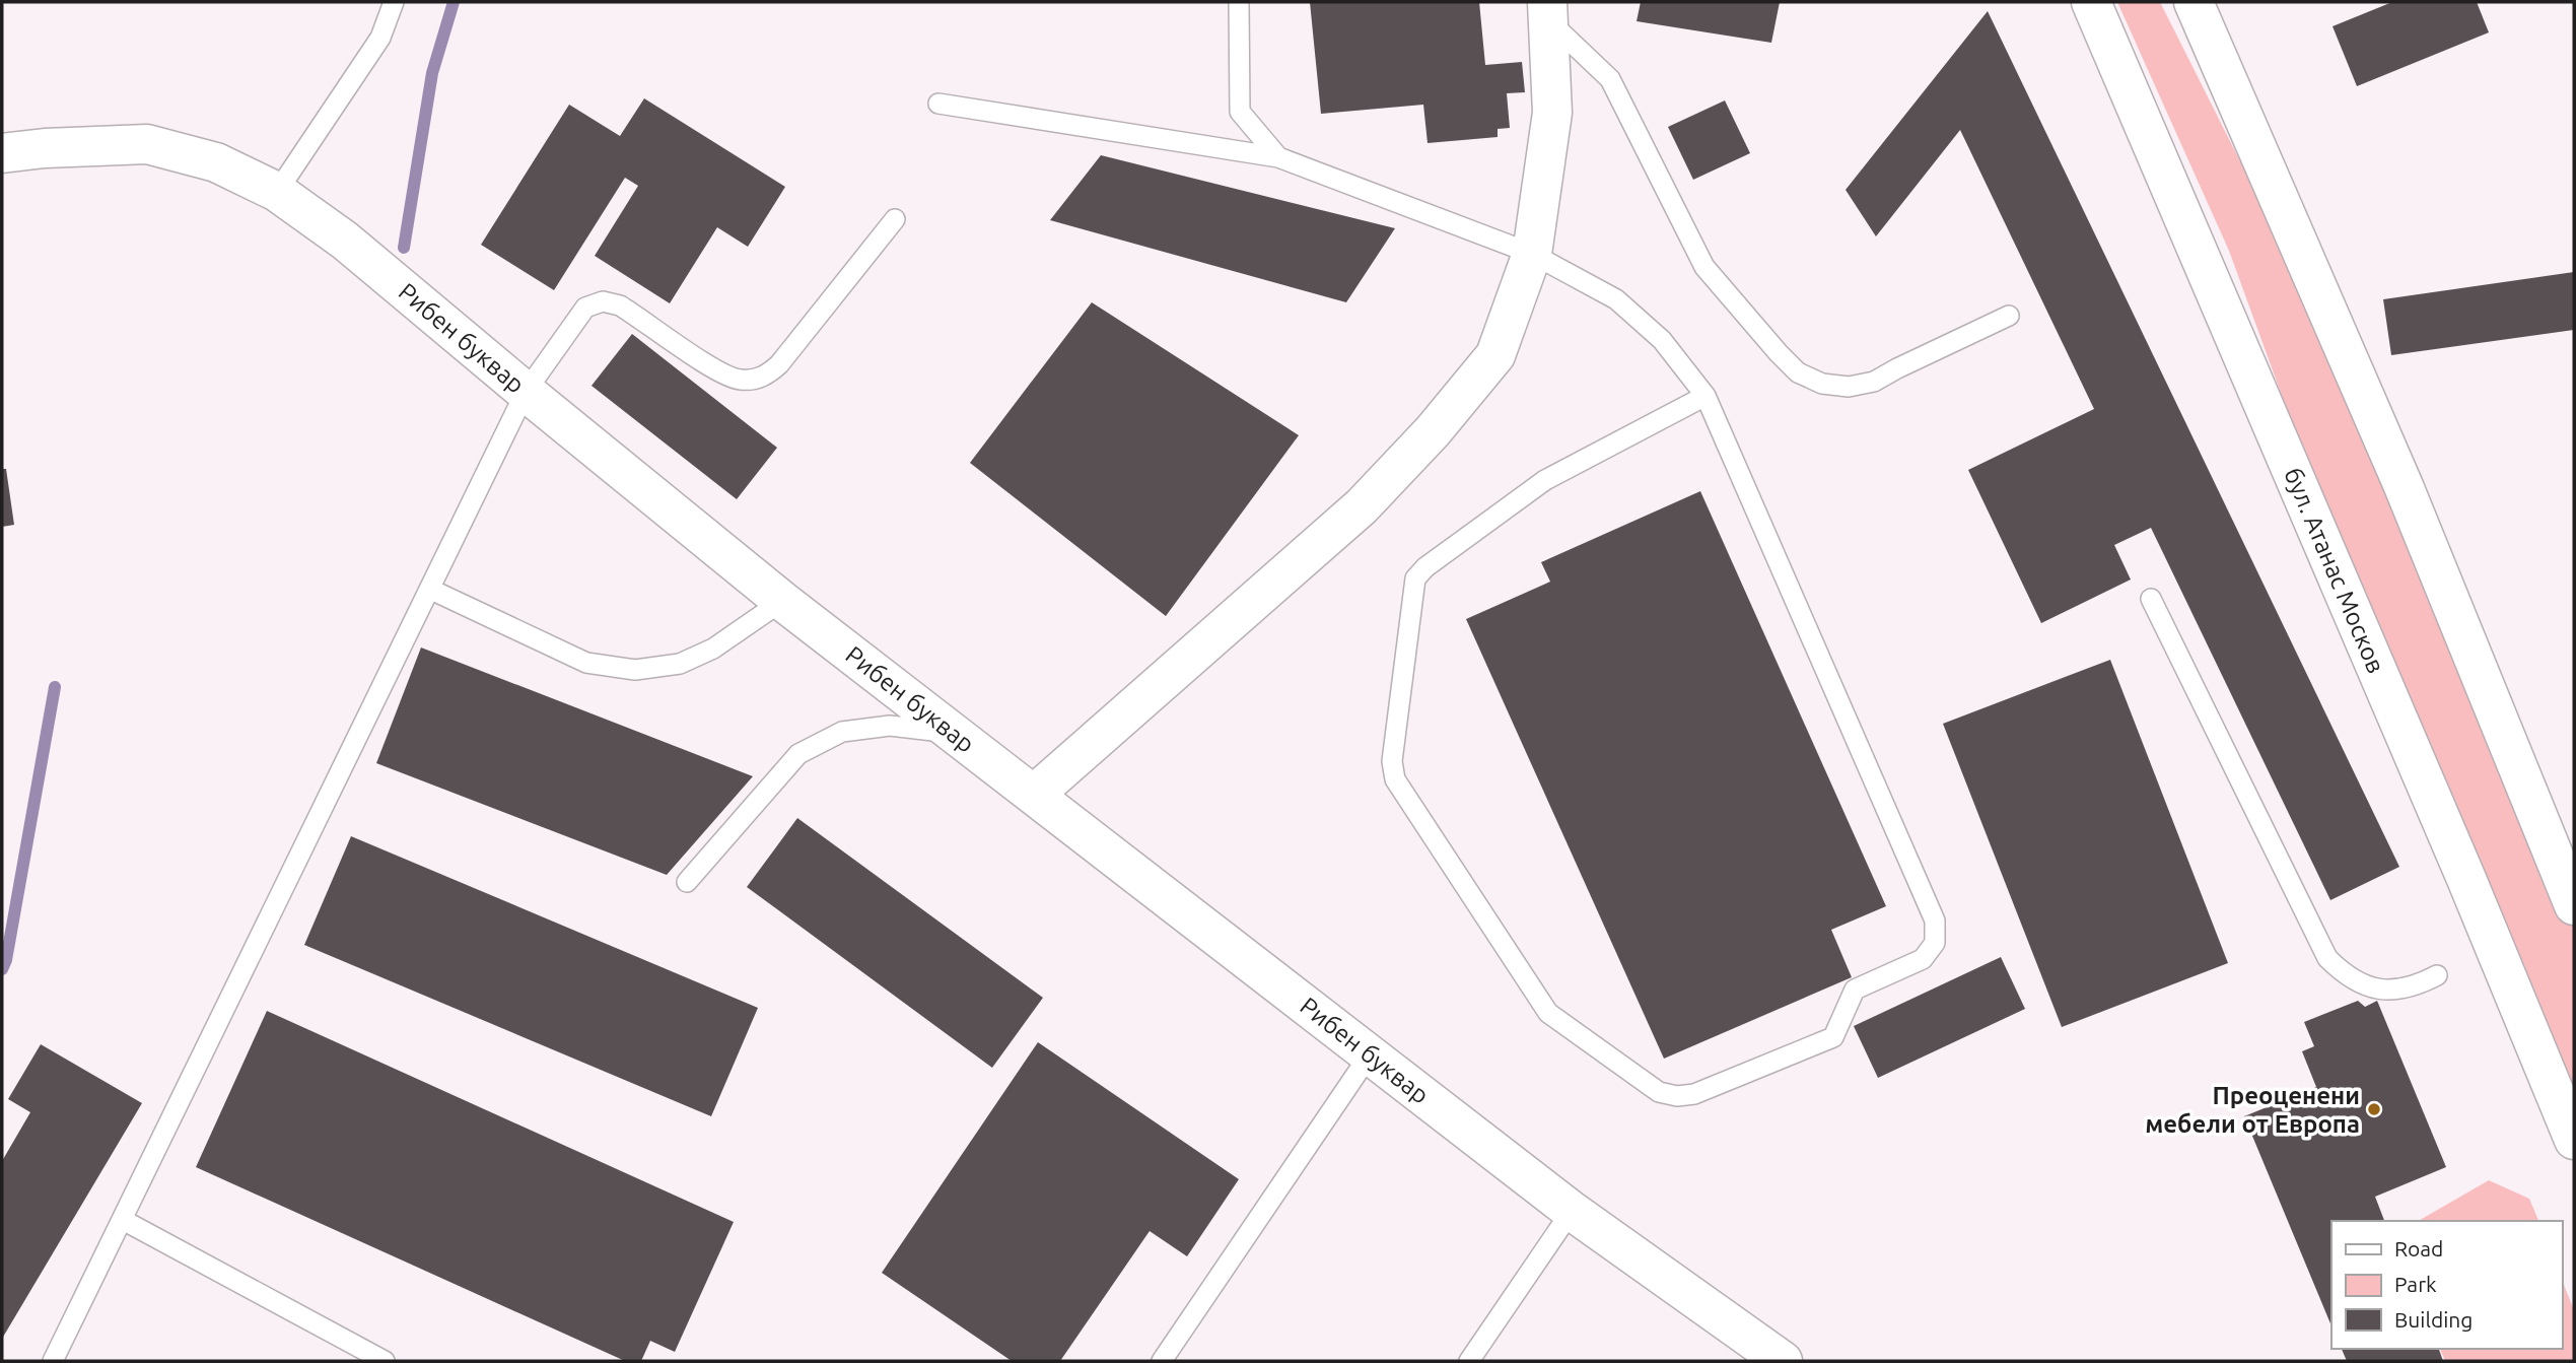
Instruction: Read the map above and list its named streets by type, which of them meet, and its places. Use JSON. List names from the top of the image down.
{
  "streets": {
    "street": ["Рибен буквар", "бул. Атанас Москов"]
  },
  "places": ["Преоценени мебели от Европа"],
  "legend": ["Road", "Park", "Building"]
}
